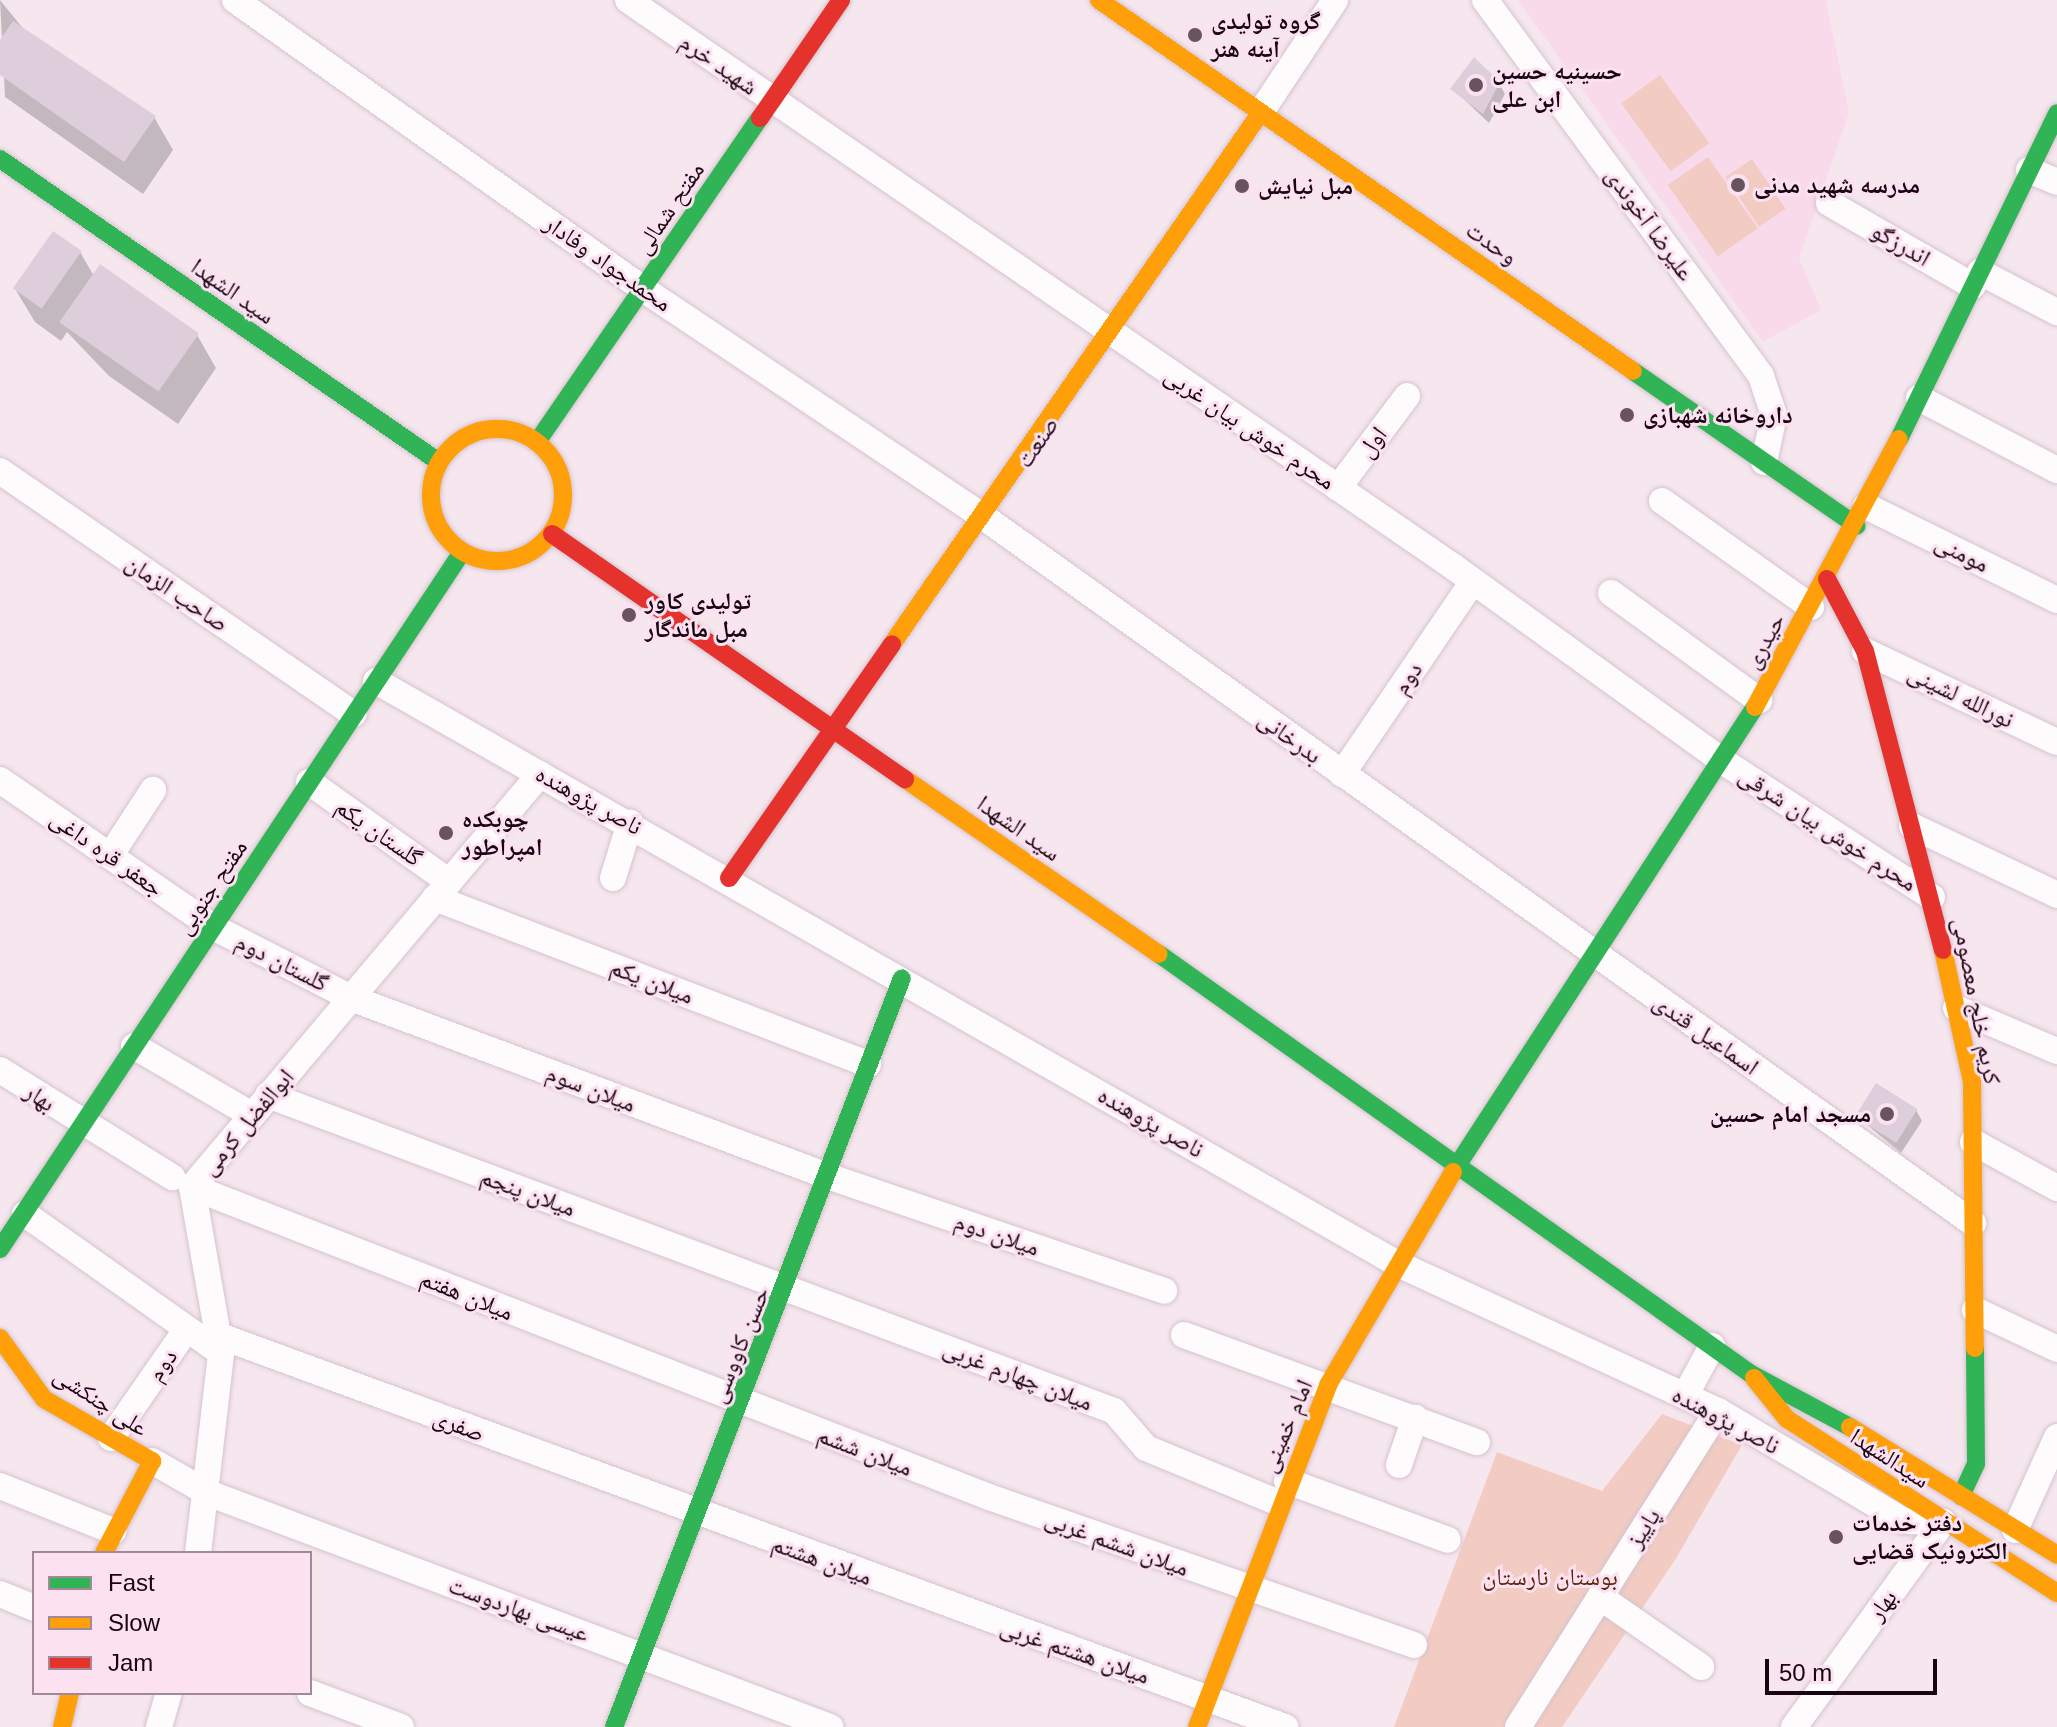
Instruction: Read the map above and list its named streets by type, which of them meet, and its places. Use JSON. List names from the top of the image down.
{
  "streets": {
    "street": [
      "شهید خرم",
      "مفتح شمالی",
      "علیرضا آخوندی",
      "وحدت",
      "اندرزگو",
      "محمدجواد وفادار",
      "سید الشهدا",
      "محرم خوش بیان غربی",
      "صنعت",
      "اول",
      "مومنی",
      "صاحب الزمان",
      "حیدری",
      "دوم",
      "نورالله لشینی",
      "بدرخانی",
      "ناصر پژوهنده",
      "محرم خوش بیان شرقی",
      "گلستان یکم",
      "جعفر قره داغی",
      "مفتح جنوبی",
      "گلستان دوم",
      "میلان یکم",
      "کریم خلج معصومی",
      "اسماعیل قندی",
      "میلان سوم",
      "بهار",
      "ابوالفضل کرمی",
      "میلان پنجم",
      "میلان دوم",
      "میلان هفتم",
      "حسن کاووسی",
      "میلان چهارم غربی",
      "علی چنکشی",
      "صفری",
      "امام خمینی",
      "میلان ششم",
      "سیدالشهدا",
      "پاییز",
      "میلان ششم غربی",
      "میلان هشتم",
      "عیسی بهاردوست",
      "میلان هشتم غربی"
    ]
  },
  "crossings": [
    ["شهید خرم", "مفتح شمالی"],
    ["شهید خرم", "محرم خوش بیان غربی"],
    ["مفتح شمالی", "محمدجواد وفادار"],
    ["مفتح شمالی", "سید الشهدا"],
    ["مفتح شمالی", "محرم خوش بیان غربی"],
    ["مفتح شمالی", "مفتح جنوبی"],
    ["علیرضا آخوندی", "وحدت"],
    ["وحدت", "صنعت"],
    ["وحدت", "مومنی"],
    ["وحدت", "حیدری"],
    ["اندرزگو", "حیدری"],
    ["محمدجواد وفادار", "صنعت"],
    ["محمدجواد وفادار", "بدرخانی"],
    ["سید الشهدا", "صنعت"],
    ["سید الشهدا", "حیدری"],
    ["سید الشهدا", "مفتح جنوبی"],
    ["سید الشهدا", "امام خمینی"],
    ["سید الشهدا", "سیدالشهدا"],
    ["محرم خوش بیان غربی", "صنعت"],
    ["محرم خوش بیان غربی", "اول"],
    ["محرم خوش بیان غربی", "حیدری"],
    ["محرم خوش بیان غربی", "دوم"],
    ["محرم خوش بیان غربی", "محرم خوش بیان شرقی"],
    ["صنعت", "بدرخانی"],
    ["صنعت", "ناصر پژوهنده"],
    ["مومنی", "حیدری"],
    ["صاحب الزمان", "مفتح جنوبی"],
    ["حیدری", "بدرخانی"],
    ["حیدری", "محرم خوش بیان شرقی"],
    ["حیدری", "کریم خلج معصومی"],
    ["حیدری", "اسماعیل قندی"],
    ["حیدری", "امام خمینی"],
    ["حیدری", "سیدالشهدا"],
    ["دوم", "بدرخانی"],
    ["دوم", "علی چنکشی"],
    ["دوم", "صفری"],
    ["نورالله لشینی", "کریم خلج معصومی"],
    ["بدرخانی", "اسماعیل قندی"],
    ["ناصر پژوهنده", "مفتح جنوبی"],
    ["ناصر پژوهنده", "بهار"],
    ["ناصر پژوهنده", "ابوالفضل کرمی"],
    ["ناصر پژوهنده", "حسن کاووسی"],
    ["ناصر پژوهنده", "امام خمینی"],
    ["ناصر پژوهنده", "سیدالشهدا"],
    ["ناصر پژوهنده", "پاییز"],
    ["محرم خوش بیان شرقی", "کریم خلج معصومی"],
    ["گلستان یکم", "مفتح جنوبی"],
    ["گلستان یکم", "میلان یکم"],
    ["گلستان یکم", "ابوالفضل کرمی"],
    ["جعفر قره داغی", "مفتح جنوبی"],
    ["جعفر قره داغی", "گلستان دوم"],
    ["مفتح جنوبی", "گلستان دوم"],
    ["مفتح جنوبی", "بهار"],
    ["مفتح جنوبی", "میلان پنجم"],
    ["مفتح جنوبی", "صفری"],
    ["گلستان دوم", "میلان سوم"],
    ["گلستان دوم", "ابوالفضل کرمی"],
    ["میلان یکم", "ابوالفضل کرمی"],
    ["میلان یکم", "حسن کاووسی"],
    ["کریم خلج معصومی", "اسماعیل قندی"],
    ["کریم خلج معصومی", "سیدالشهدا"],
    ["میلان سوم", "ابوالفضل کرمی"],
    ["میلان سوم", "میلان دوم"],
    ["میلان سوم", "حسن کاووسی"],
    ["بهار", "ابوالفضل کرمی"],
    ["بهار", "میلان هفتم"],
    ["بهار", "سیدالشهدا"],
    ["ابوالفضل کرمی", "میلان پنجم"],
    ["ابوالفضل کرمی", "میلان هفتم"],
    ["ابوالفضل کرمی", "صفری"],
    ["ابوالفضل کرمی", "عیسی بهاردوست"],
    ["میلان پنجم", "حسن کاووسی"],
    ["میلان پنجم", "میلان چهارم غربی"],
    ["میلان دوم", "حسن کاووسی"],
    ["میلان هفتم", "حسن کاووسی"],
    ["میلان هفتم", "میلان ششم"],
    ["حسن کاووسی", "میلان چهارم غربی"],
    ["حسن کاووسی", "صفری"],
    ["حسن کاووسی", "میلان ششم"],
    ["حسن کاووسی", "میلان هشتم"],
    ["حسن کاووسی", "عیسی بهاردوست"],
    ["میلان چهارم غربی", "امام خمینی"],
    ["علی چنکشی", "عیسی بهاردوست"],
    ["صفری", "میلان هشتم"],
    ["امام خمینی", "سیدالشهدا"],
    ["امام خمینی", "میلان ششم غربی"],
    ["امام خمینی", "میلان هشتم غربی"],
    ["میلان ششم", "میلان ششم غربی"],
    ["میلان هشتم", "میلان هشتم غربی"]
  ],
  "parks": ["بوستان نارستان"],
  "places": [
    "گروه تولیدی آینه هنر",
    "حسینیه حسین ابن علی",
    "مدرسه شهید مدنی",
    "مبل نیایش",
    "داروخانه شهبازی",
    "تولیدی کاور مبل ماندگار",
    "چوبکده امپراطور",
    "مسجد امام حسین",
    "دفتر خدمات الکترونیک قضایی"
  ],
  "legend": ["Fast", "Slow", "Jam"],
  "scale_bar": "50 m"
}
